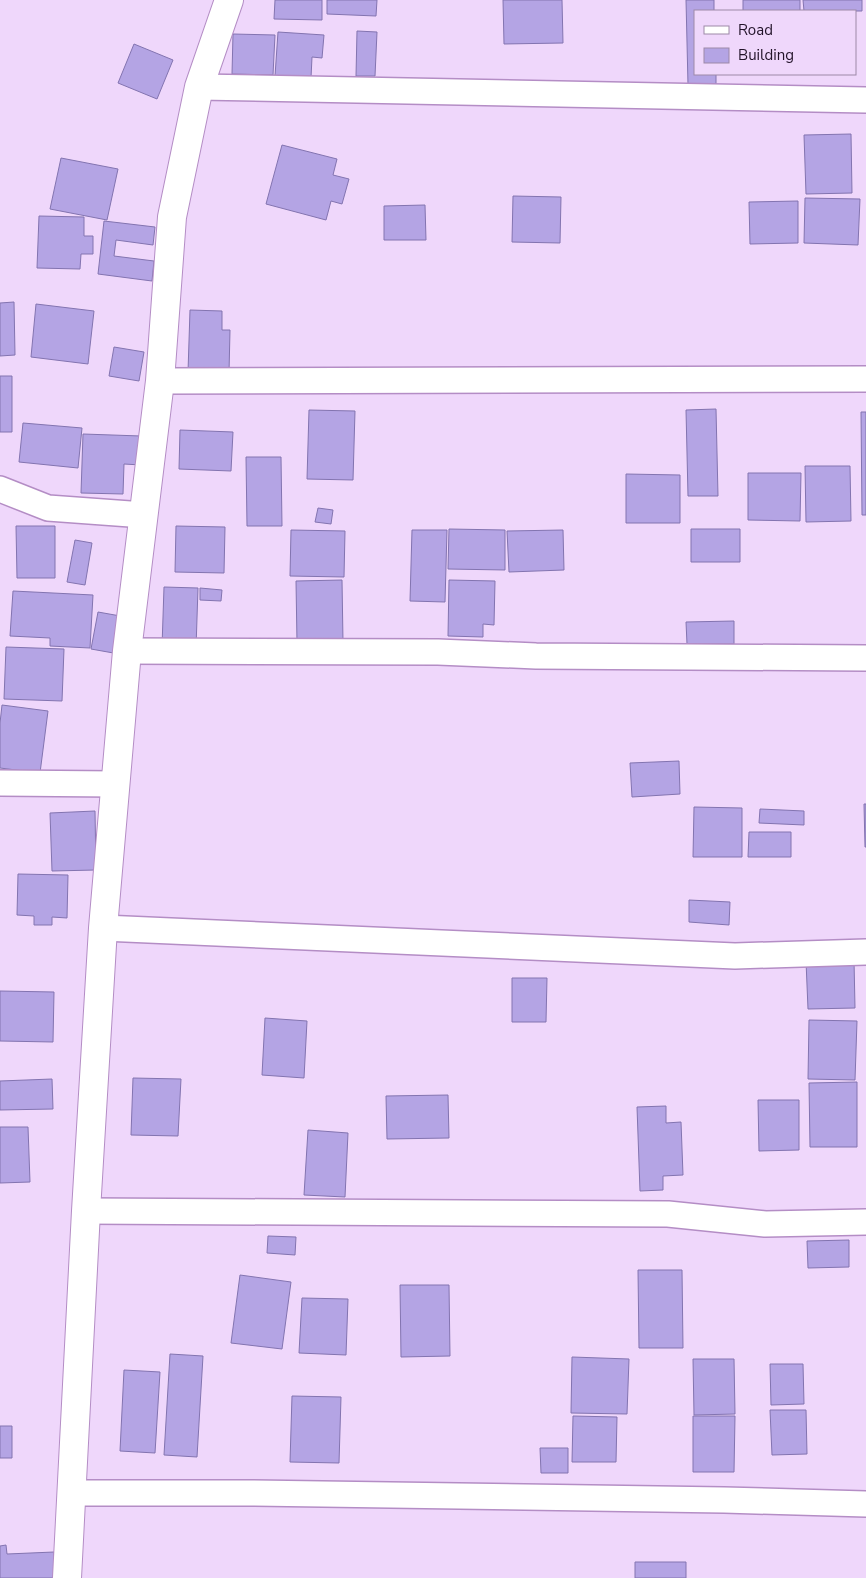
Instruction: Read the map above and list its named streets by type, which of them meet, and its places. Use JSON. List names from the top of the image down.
{
  "legend": ["Road", "Building"]
}
